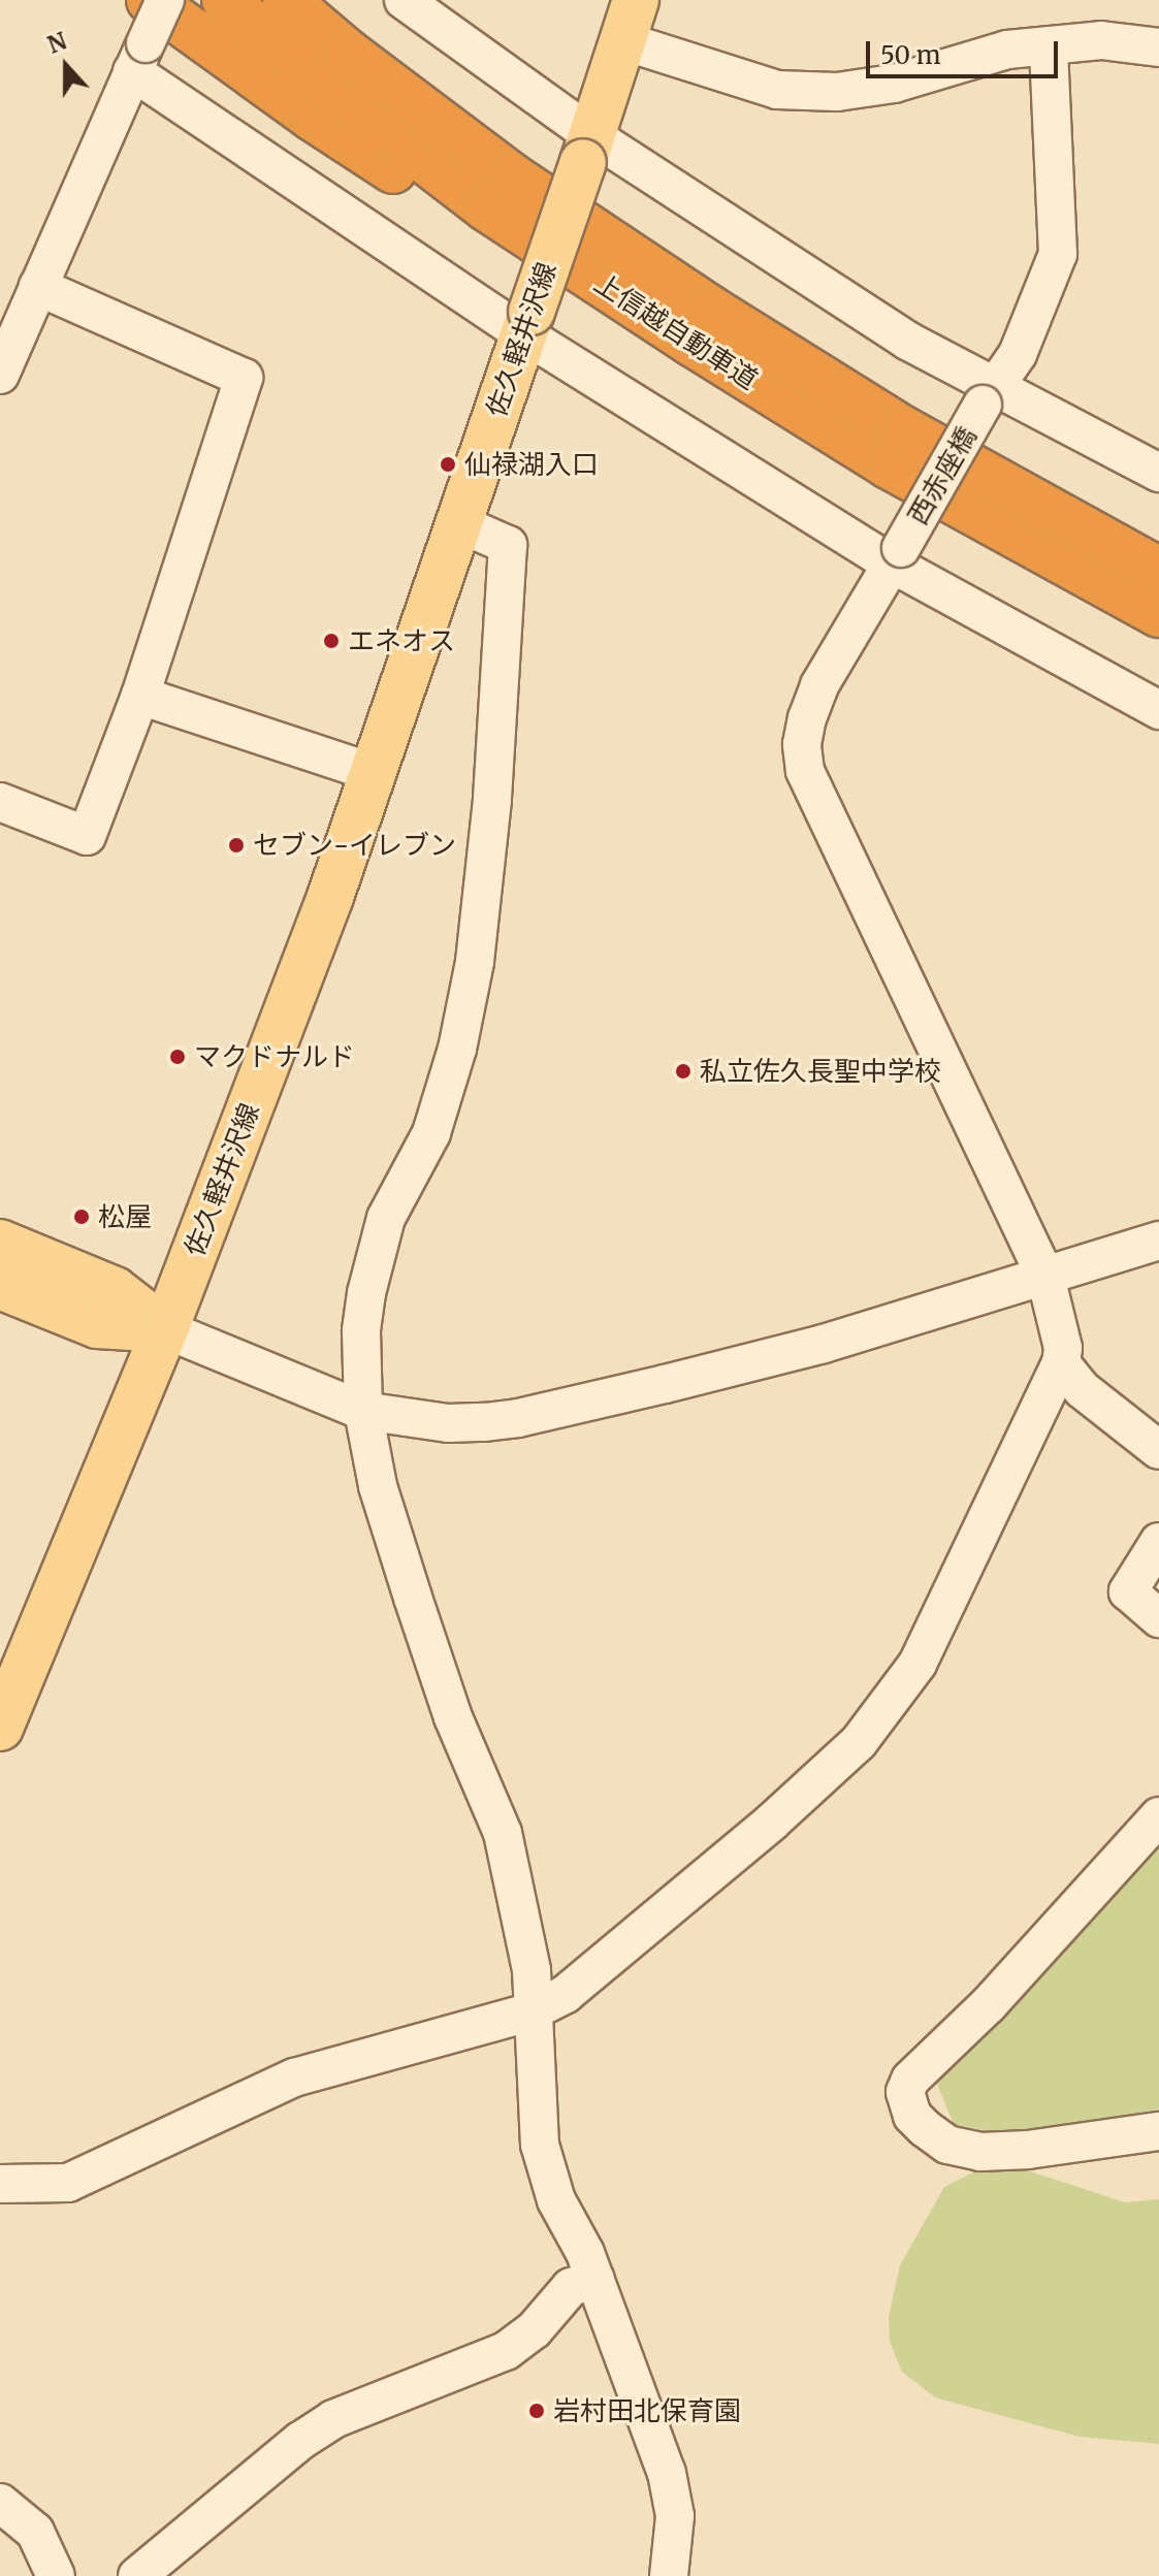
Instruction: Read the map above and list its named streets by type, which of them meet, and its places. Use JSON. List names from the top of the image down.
{
  "streets": {
    "highway": ["上信越自動車道"],
    "main road": ["佐久軽井沢線"],
    "street": ["西赤座橋"]
  },
  "places": [
    "仙禄湖入口",
    "エネオス",
    "セブン-イレブン",
    "マクドナルド",
    "私立佐久長聖中学校",
    "松屋",
    "岩村田北保育園"
  ],
  "scale_bar": "50 m",
  "north": "top"
}
